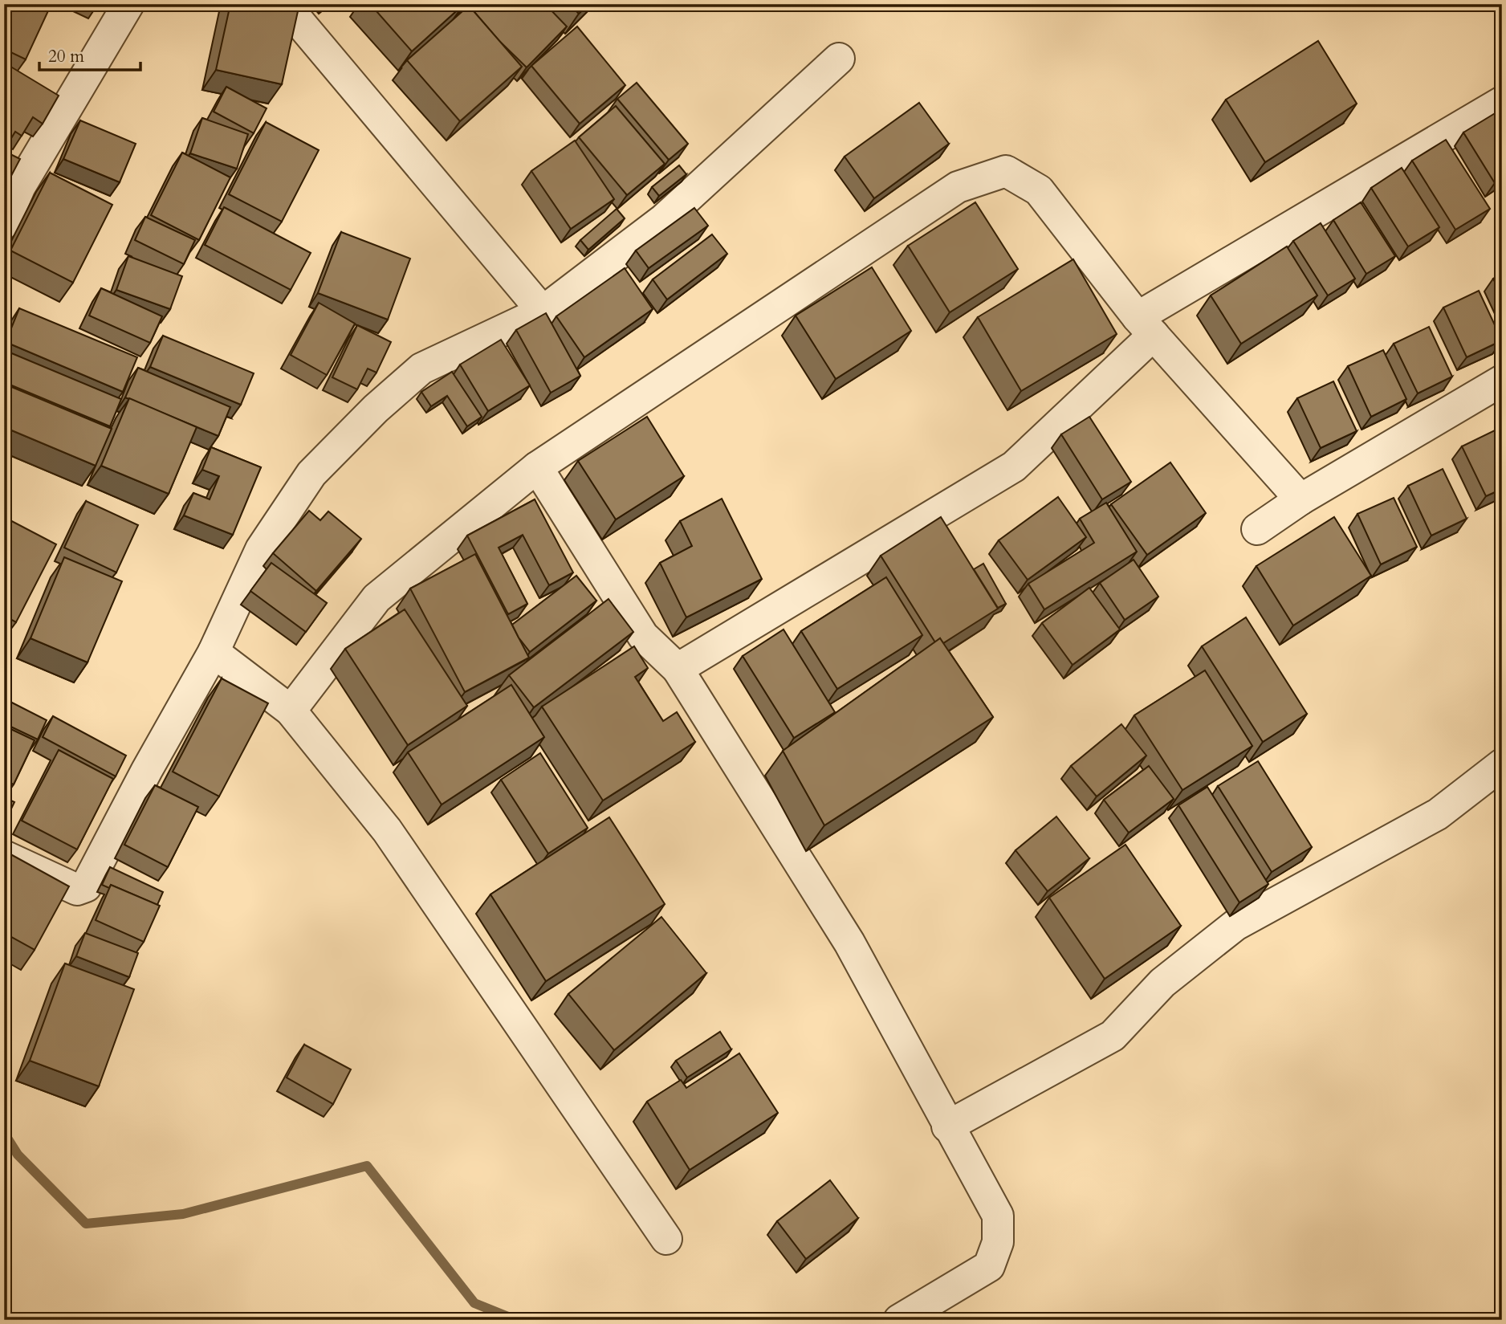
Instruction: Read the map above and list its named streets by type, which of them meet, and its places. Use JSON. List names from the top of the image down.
{
  "scale_bar": "20 m"
}
